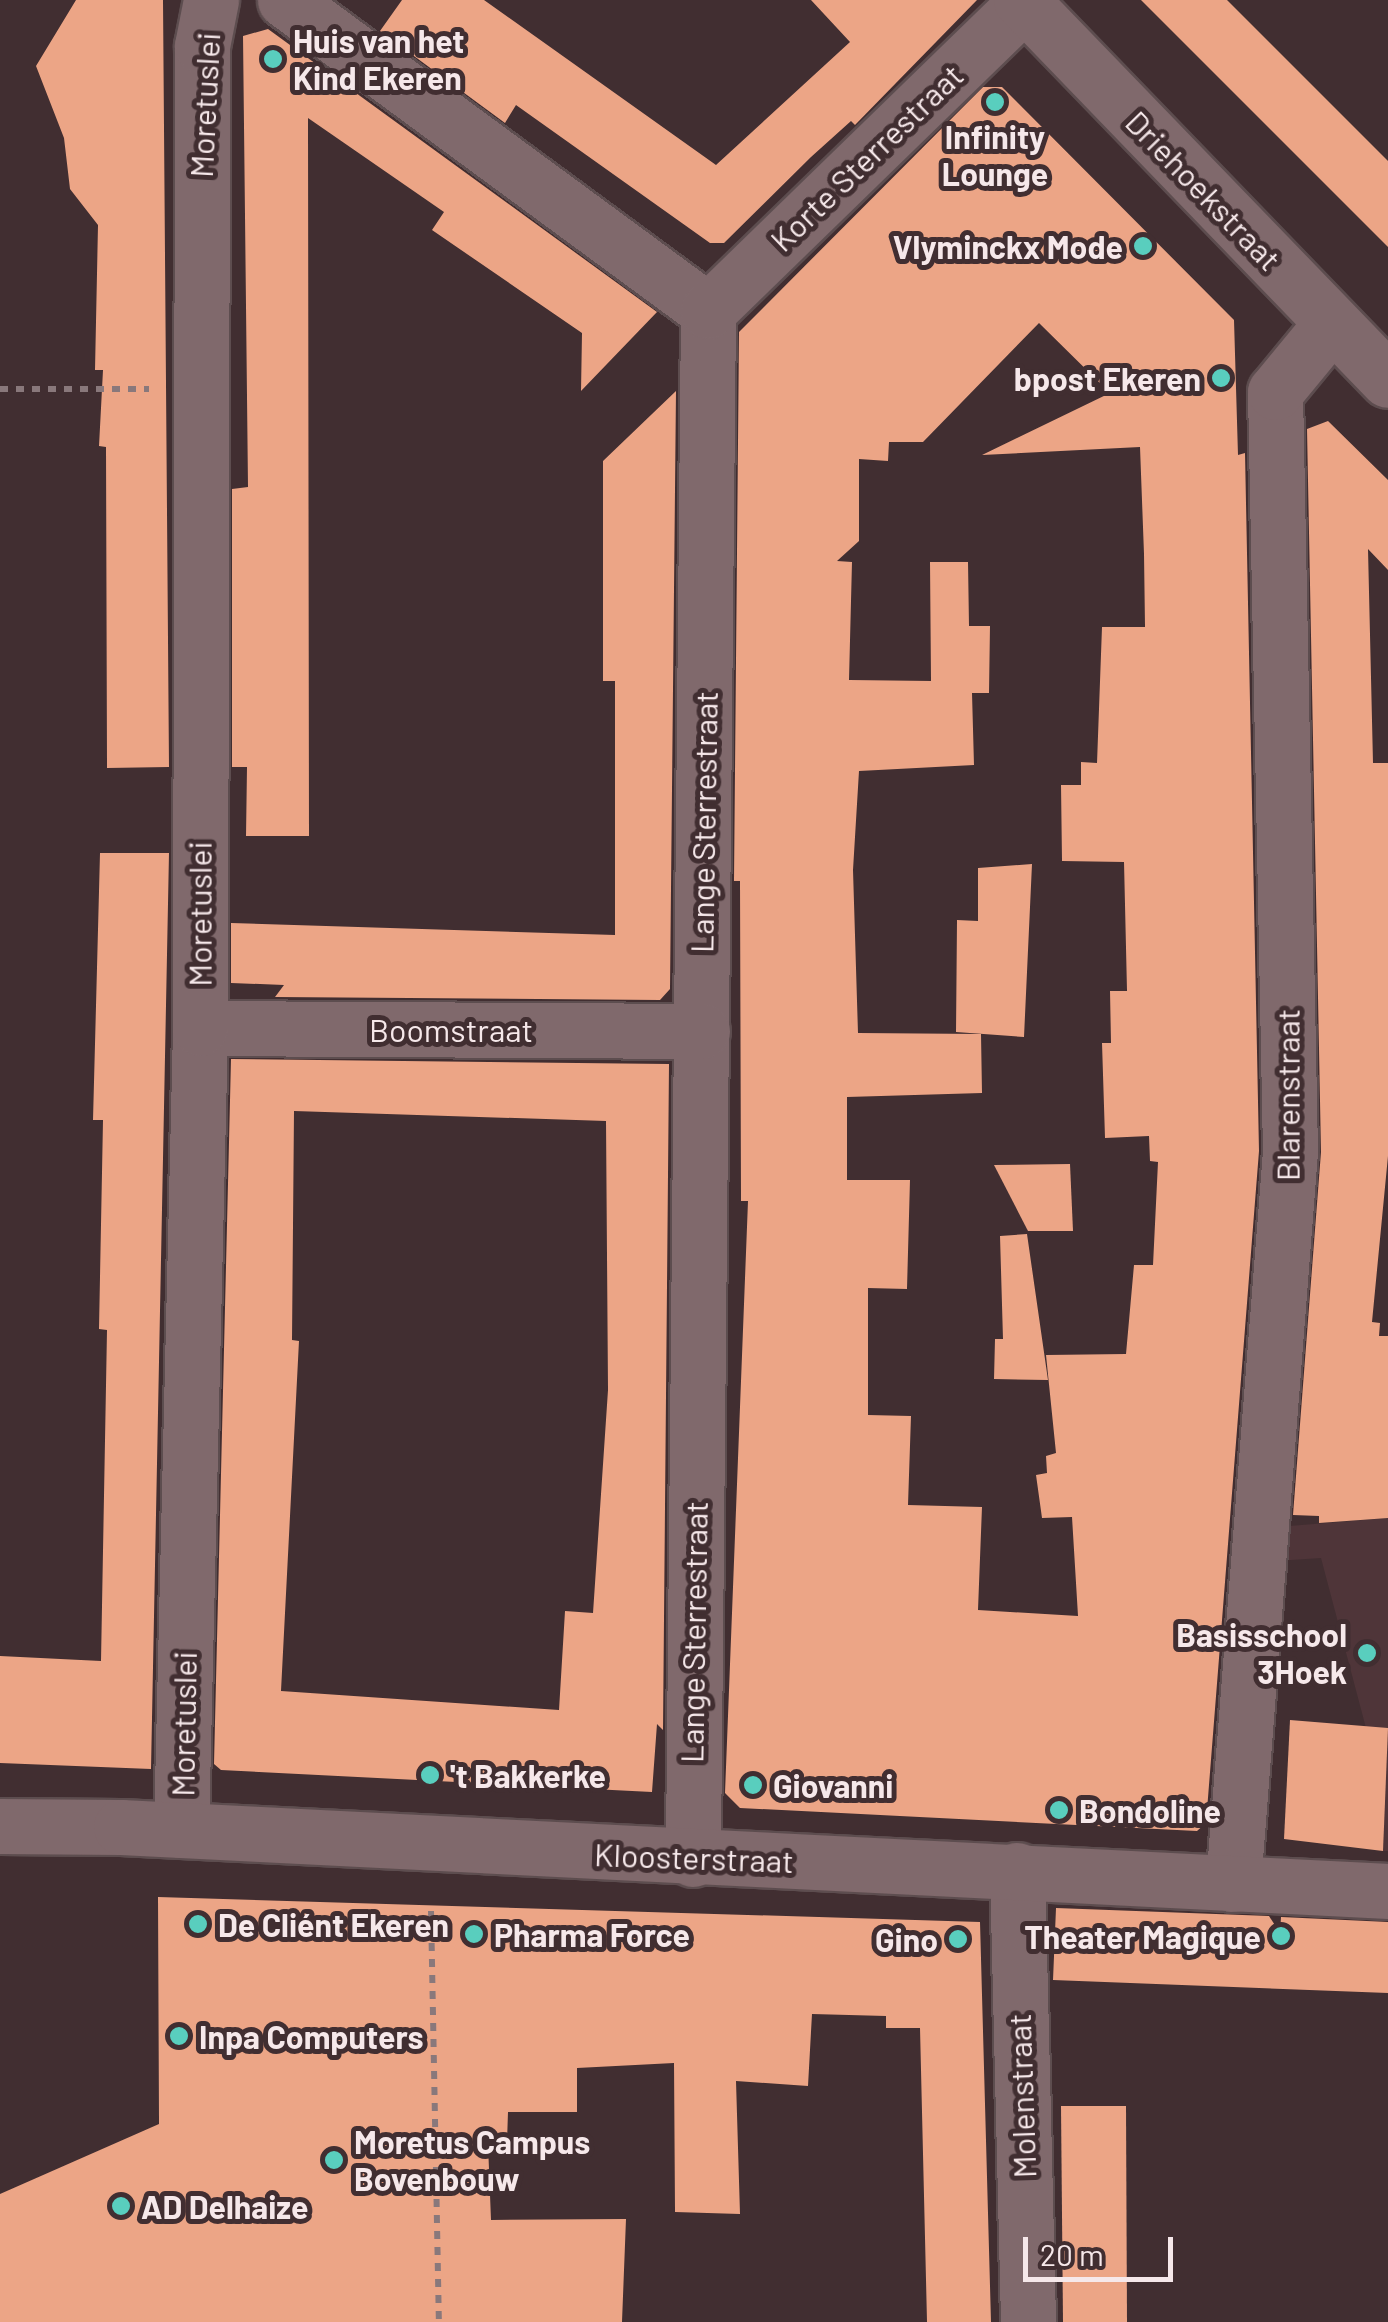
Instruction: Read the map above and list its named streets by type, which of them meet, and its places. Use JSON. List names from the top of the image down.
{
  "streets": {
    "street": [
      "Moretuslei",
      "Korte Sterrestraat",
      "Driehoekstraat",
      "Lange Sterrestraat",
      "Boomstraat",
      "Blarenstraat",
      "Kloosterstraat",
      "Molenstraat"
    ]
  },
  "crossings": [
    ["Moretuslei", "Boomstraat"],
    ["Moretuslei", "Kloosterstraat"],
    ["Korte Sterrestraat", "Driehoekstraat"],
    ["Korte Sterrestraat", "Lange Sterrestraat"],
    ["Driehoekstraat", "Blarenstraat"],
    ["Lange Sterrestraat", "Boomstraat"],
    ["Lange Sterrestraat", "Kloosterstraat"],
    ["Blarenstraat", "Kloosterstraat"],
    ["Kloosterstraat", "Molenstraat"]
  ],
  "places": [
    "Huis van het Kind Ekeren",
    "Infinity Lounge",
    "Vlyminckx Mode",
    "bpost Ekeren",
    "Basisschool 3Hoek",
    "'t Bakkerke",
    "Giovanni",
    "Bondoline",
    "De Cliént Ekeren",
    "Pharma Force",
    "Theater Magique",
    "Gino",
    "Inpa Computers",
    "Moretus Campus Bovenbouw",
    "AD Delhaize"
  ],
  "scale_bar": "20 m"
}
